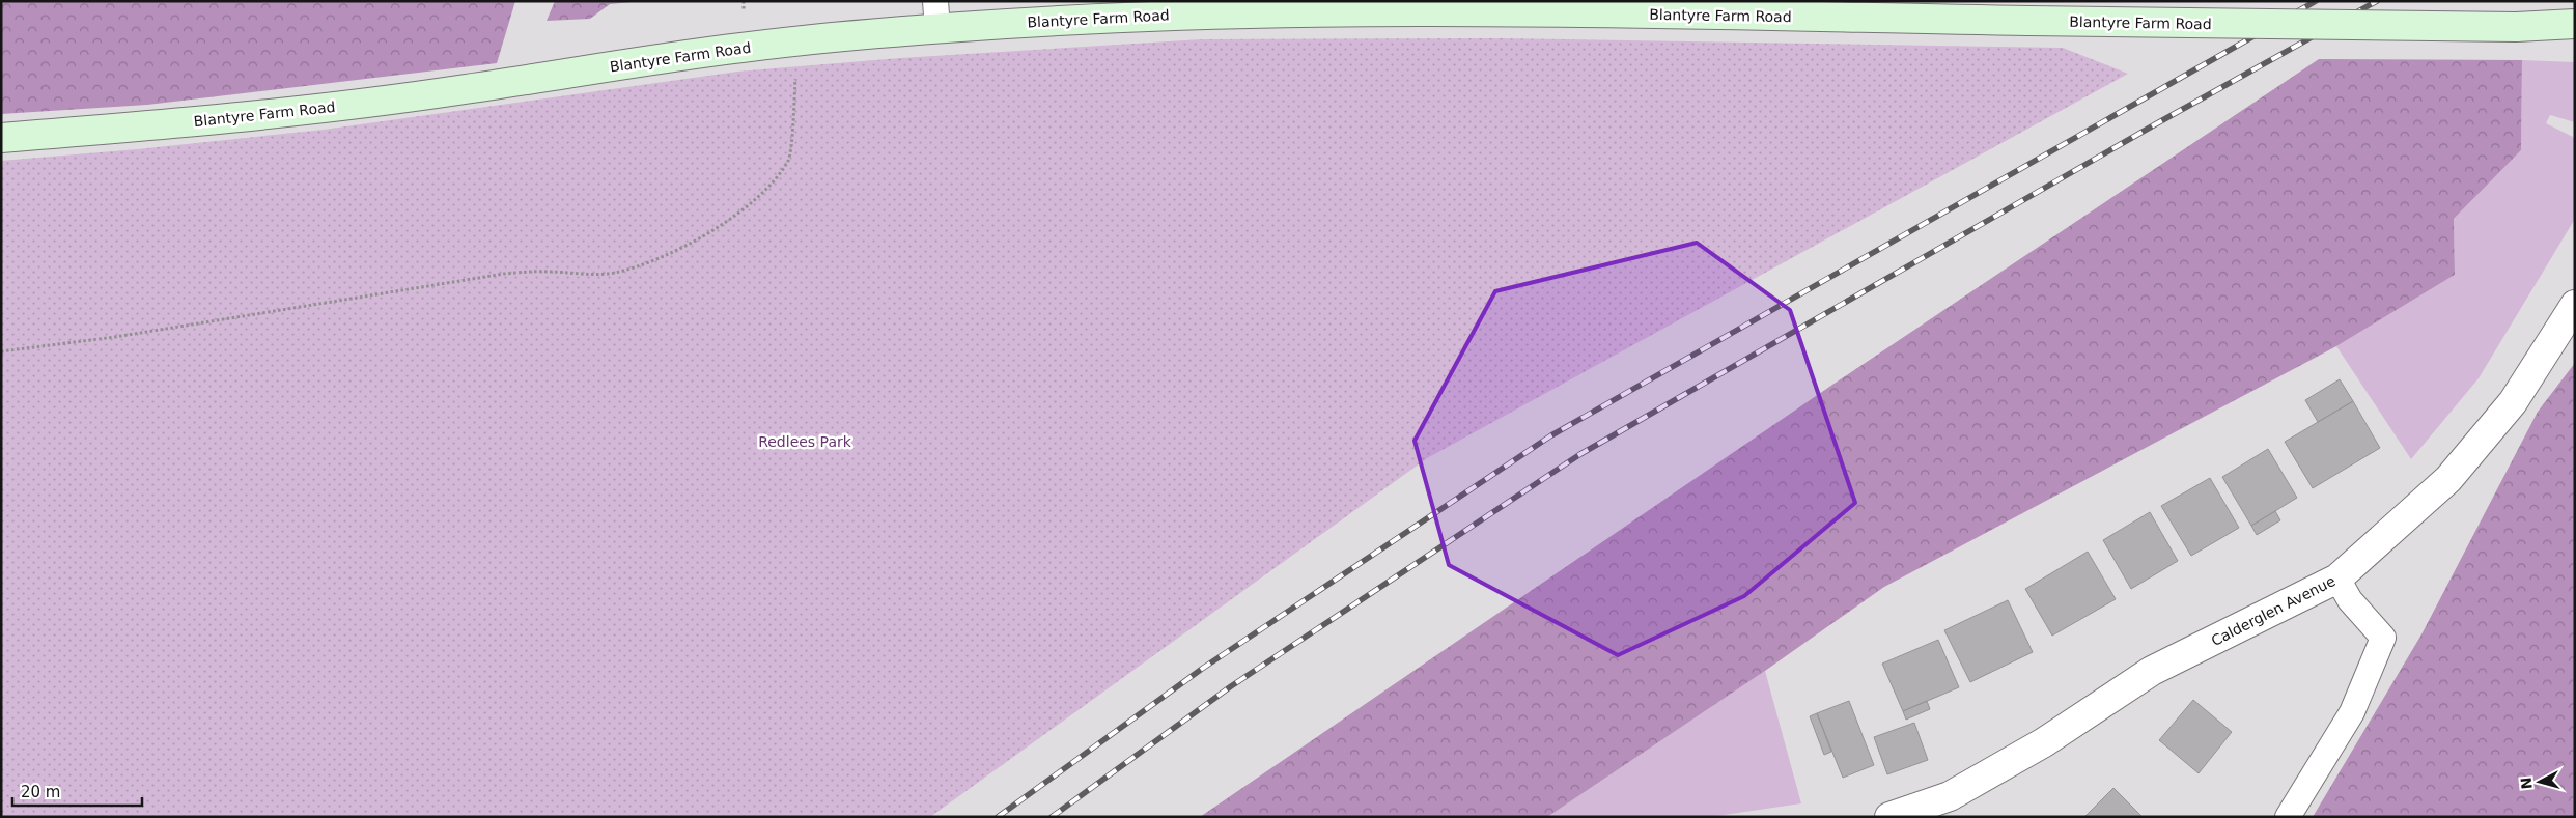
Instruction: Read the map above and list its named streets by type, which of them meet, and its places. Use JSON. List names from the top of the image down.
{
  "streets": {
    "main road": ["Blantyre Farm Road"],
    "street": ["Calderglen Avenue"]
  },
  "parks": ["Redlees Park"],
  "scale_bar": "20 m",
  "north": "left"
}
